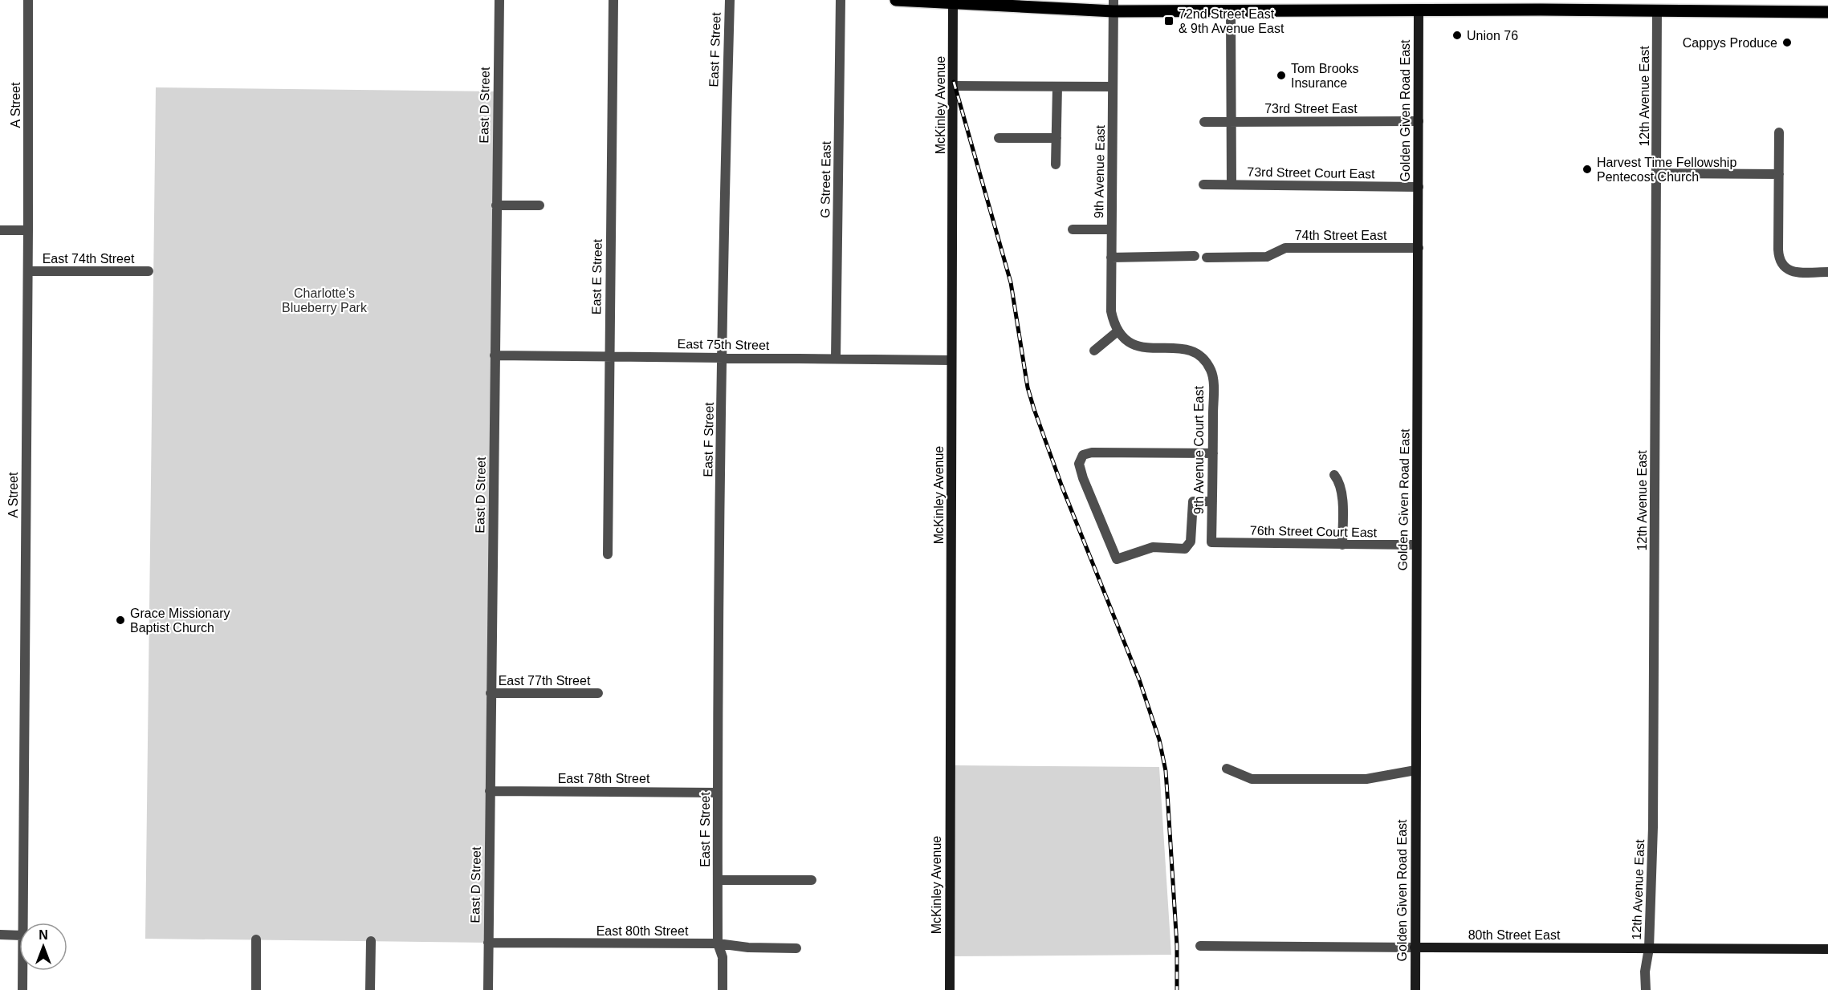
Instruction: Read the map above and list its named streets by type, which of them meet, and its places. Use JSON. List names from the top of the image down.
{
  "streets": {
    "street": [
      "East F Street",
      "12th Avenue East",
      "A Street",
      "East D Street",
      "McKinley Avenue",
      "73rd Street East",
      "Golden Given Road East",
      "9th Avenue East",
      "73rd Street Court East",
      "G Street East",
      "74th Street East",
      "East 74th Street",
      "East E Street",
      "East 75th Street",
      "9th Avenue Court East",
      "76th Street Court East",
      "East 77th Street",
      "East 78th Street",
      "East 80th Street",
      "80th Street East"
    ]
  },
  "crossings": [
    ["East F Street", "East 75th Street"],
    ["East F Street", "East 78th Street"],
    ["East F Street", "East 80th Street"],
    ["12th Avenue East", "80th Street East"],
    ["A Street", "East 74th Street"],
    ["East D Street", "East 75th Street"],
    ["East D Street", "East 77th Street"],
    ["East D Street", "East 78th Street"],
    ["East D Street", "East 80th Street"],
    ["McKinley Avenue", "East 75th Street"],
    ["73rd Street East", "Golden Given Road East"],
    ["Golden Given Road East", "73rd Street Court East"],
    ["Golden Given Road East", "74th Street East"],
    ["Golden Given Road East", "76th Street Court East"],
    ["Golden Given Road East", "80th Street East"],
    ["9th Avenue East", "9th Avenue Court East"],
    ["G Street East", "East 75th Street"],
    ["East E Street", "East 75th Street"],
    ["9th Avenue Court East", "76th Street Court East"]
  ],
  "parks": ["Charlotte's Blueberry Park"],
  "places": {
    "transit": ["72nd Street East & 9th Avenue East"],
    "other": [
      "Union 76",
      "Cappys Produce",
      "Tom Brooks Insurance",
      "Harvest Time Fellowship Pentecost Church",
      "Grace Missionary Baptist Church"
    ]
  },
  "north": "top"
}
